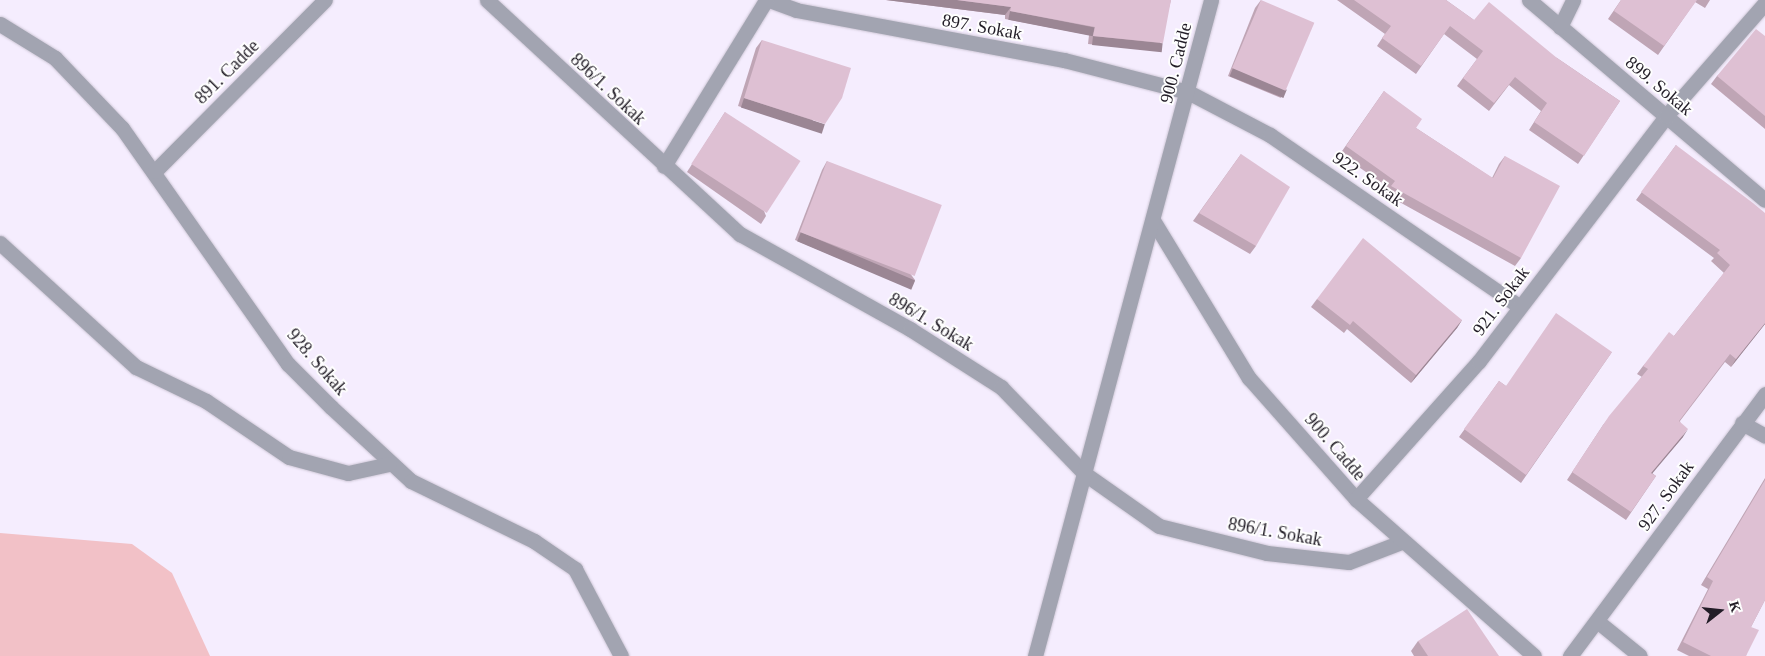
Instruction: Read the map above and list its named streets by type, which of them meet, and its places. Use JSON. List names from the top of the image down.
{
  "streets": {
    "street": [
      "897. Sokak",
      "900. Cadde",
      "891. Cadde",
      "899. Sokak",
      "896/1. Sokak",
      "922. Sokak",
      "921. Sokak",
      "928. Sokak",
      "927. Sokak"
    ]
  },
  "crossings": [
    ["897. Sokak", "900. Cadde"],
    ["897. Sokak", "922. Sokak"],
    ["900. Cadde", "896/1. Sokak"],
    ["900. Cadde", "922. Sokak"],
    ["900. Cadde", "921. Sokak"],
    ["891. Cadde", "928. Sokak"],
    ["899. Sokak", "921. Sokak"],
    ["922. Sokak", "921. Sokak"]
  ],
  "north": "right"
}
